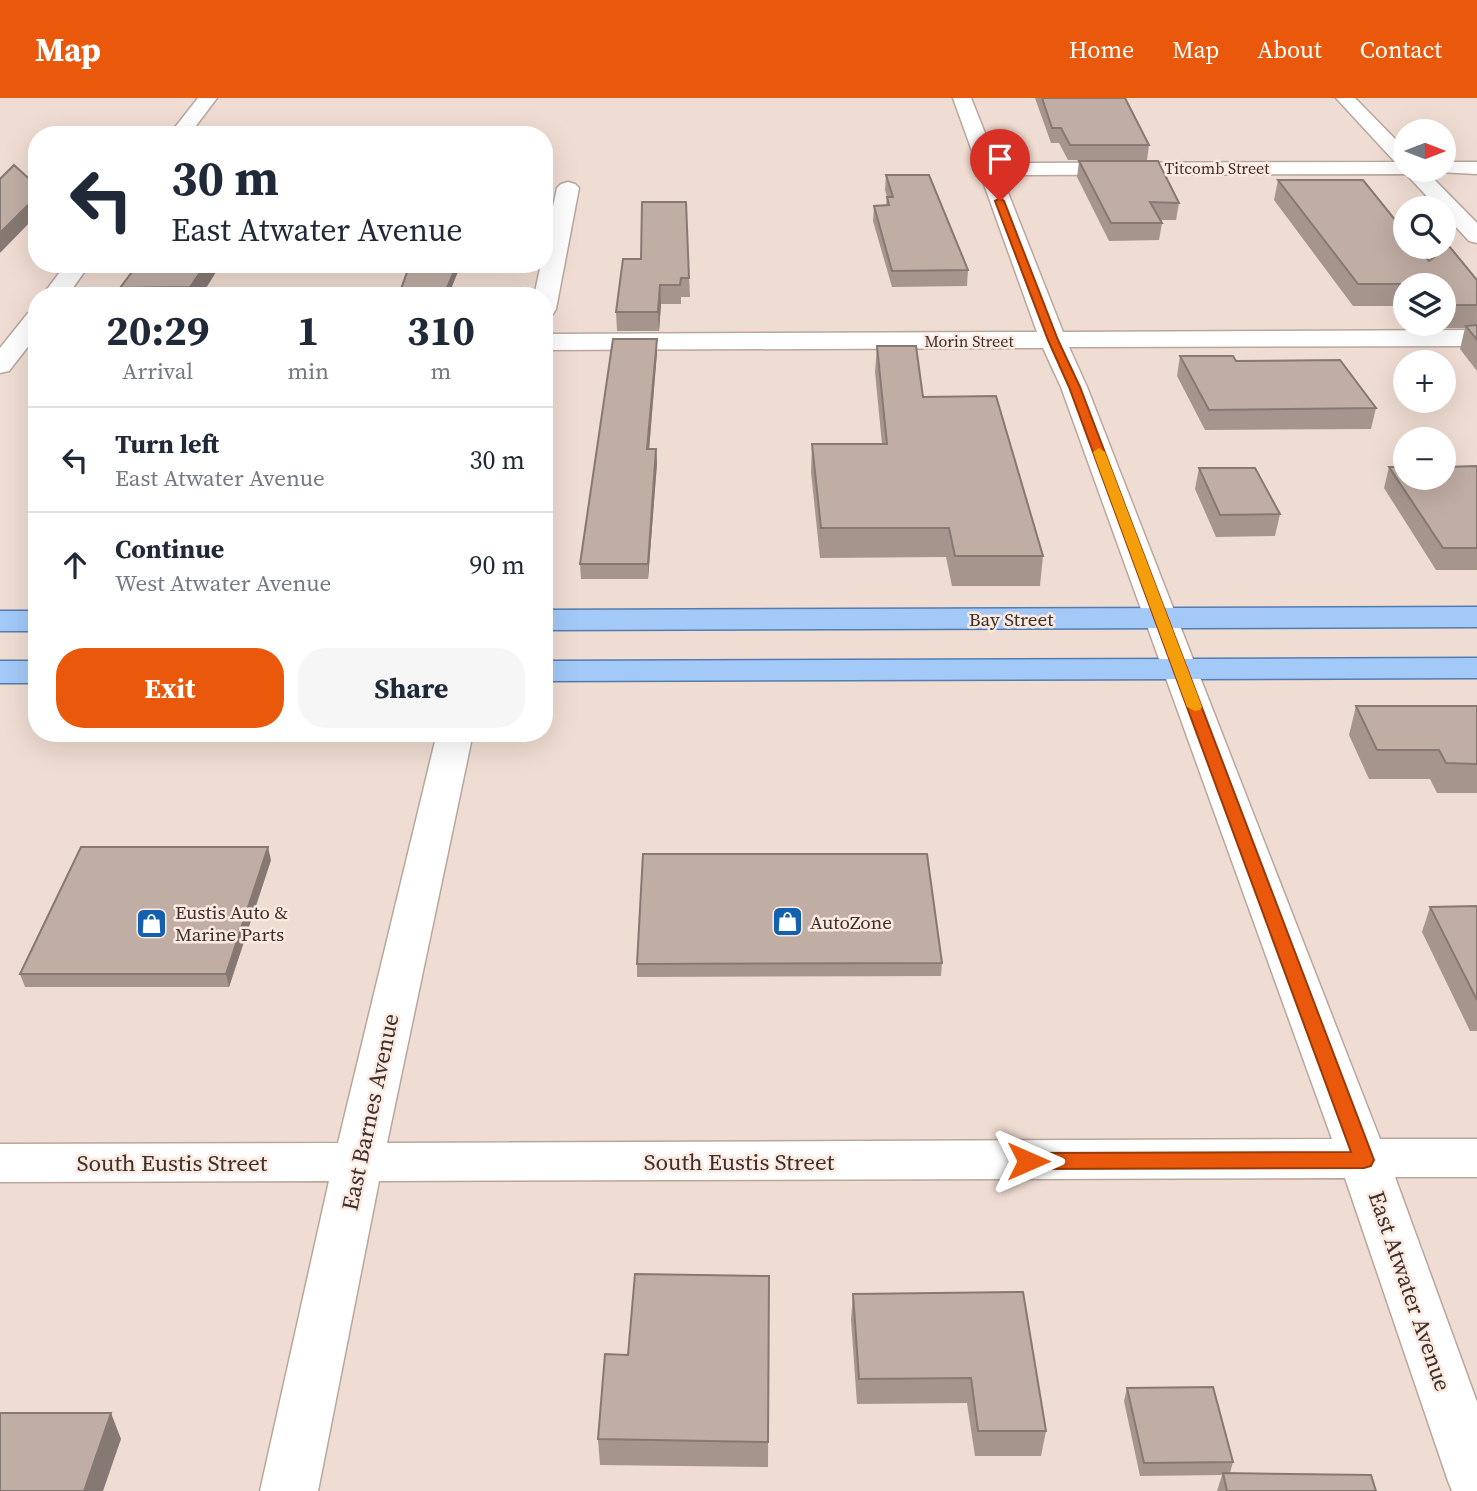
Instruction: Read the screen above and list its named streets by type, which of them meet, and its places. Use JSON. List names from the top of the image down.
{
  "streets": {
    "main road": ["Bay Street"],
    "street": [
      "Titcomb Street",
      "Morin Street",
      "East Barnes Avenue",
      "South Eustis Street",
      "East Atwater Avenue"
    ]
  },
  "crossings": [
    ["Titcomb Street", "East Atwater Avenue"],
    ["Morin Street", "East Atwater Avenue"],
    ["Bay Street", "East Atwater Avenue"],
    ["East Barnes Avenue", "South Eustis Street"],
    ["South Eustis Street", "East Atwater Avenue"]
  ],
  "places": {
    "shop": ["AutoZone", "Eustis Auto & Marine Parts"]
  },
  "north": "right",
  "page": {
    "header": "Map",
    "nav": [
      "Home",
      "Map",
      "About",
      "Contact"
    ],
    "map_buttons": ["+", "−"],
    "turn": ["30 m", "East Atwater Avenue"],
    "eta": [
      "20:29",
      "Arrival",
      "1",
      "min",
      "310",
      "m"
    ],
    "list": [
      {
        "name": "Turn left",
        "note": "East Atwater Avenue",
        "value": "30 m"
      },
      {
        "name": "Continue",
        "note": "West Atwater Avenue",
        "value": "90 m"
      }
    ],
    "buttons": ["Exit", "Share"]
  }
}
